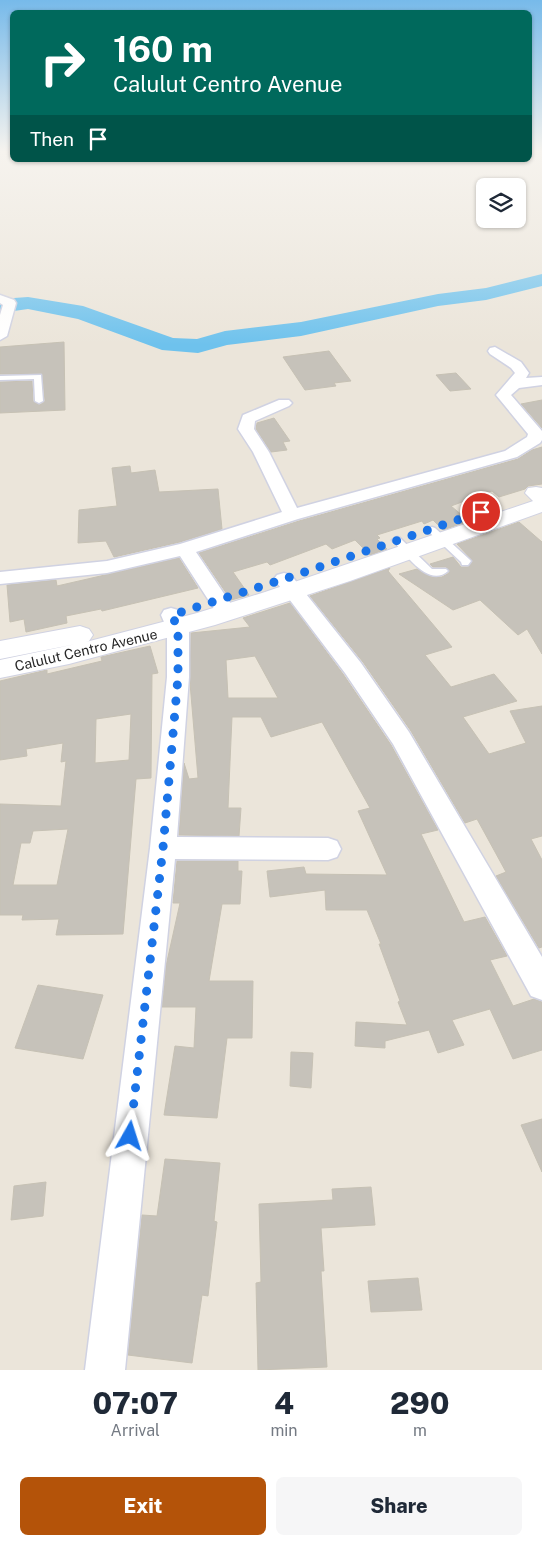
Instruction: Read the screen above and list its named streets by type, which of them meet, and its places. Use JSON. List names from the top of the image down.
{
  "streets": {
    "main road": ["Calulut Centro Avenue"]
  },
  "page": {
    "turn": ["160 m", "Calulut Centro Avenue"],
    "then": "Then",
    "eta": [
      "07:07",
      "Arrival",
      "4",
      "min",
      "290",
      "m"
    ],
    "buttons": ["Exit", "Share"]
  }
}
